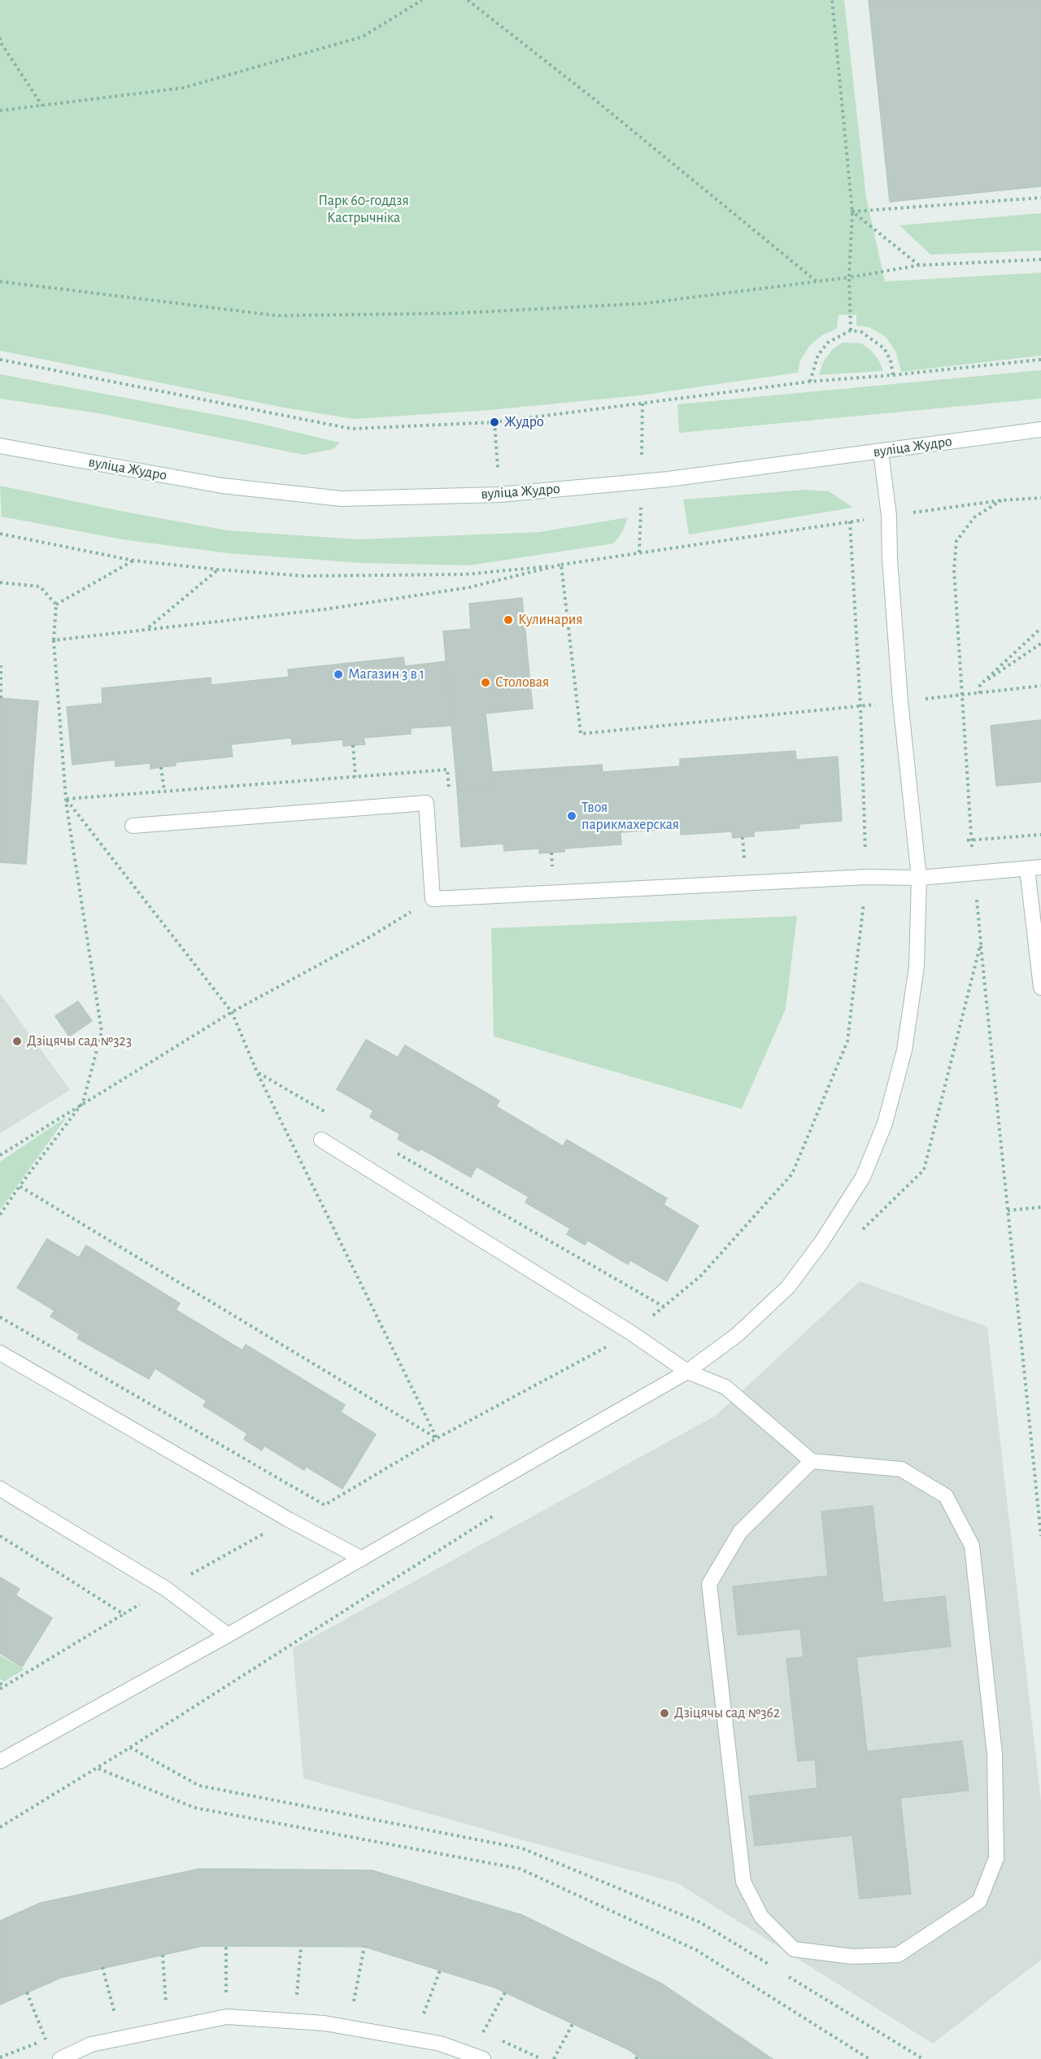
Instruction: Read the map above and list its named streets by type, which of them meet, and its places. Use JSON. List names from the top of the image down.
{
  "streets": {
    "main road": ["вуліца Жудро"]
  },
  "parks": ["Парк 60-годдзя Кастрычніка"],
  "places": [
    "Жудро",
    "Кулинария",
    "Магазин 3 в 1",
    "Столовая",
    "Твоя парикмахерская",
    "Дзіцячы сад №323",
    "Дзіцячы сад №362"
  ]
}
